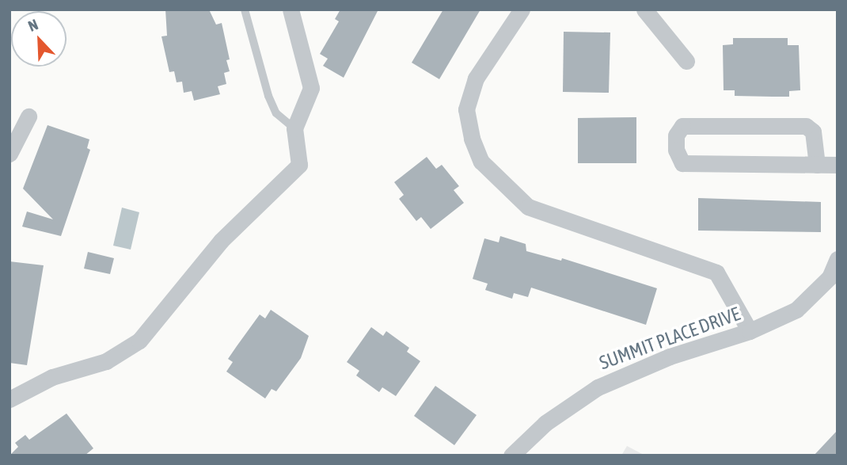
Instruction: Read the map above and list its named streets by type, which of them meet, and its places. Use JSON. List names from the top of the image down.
{
  "streets": {
    "street": ["SUMMIT PLACE DRIVE"]
  },
  "north": "top left"
}
